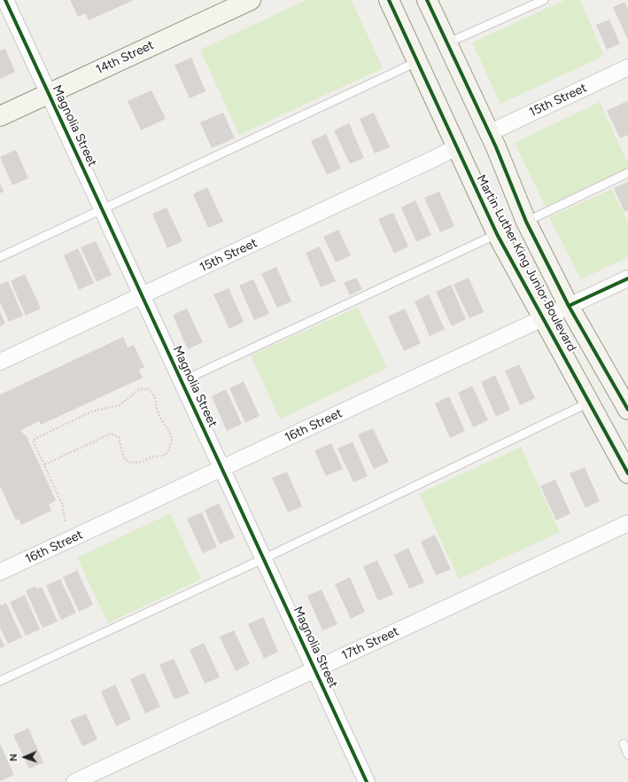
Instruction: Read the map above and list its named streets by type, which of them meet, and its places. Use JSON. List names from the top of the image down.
{
  "streets": {
    "main road": ["14th Street", "Martin Luther King Junior Boulevard"],
    "street": [
      "15th Street",
      "Magnolia Street",
      "16th Street",
      "17th Street"
    ]
  },
  "crossings": [
    ["14th Street", "Magnolia Street"],
    ["15th Street", "Magnolia Street"],
    ["15th Street", "Martin Luther King Junior Boulevard"],
    ["Magnolia Street", "16th Street"],
    ["Magnolia Street", "17th Street"],
    ["Martin Luther King Junior Boulevard", "16th Street"]
  ],
  "north": "left"
}
